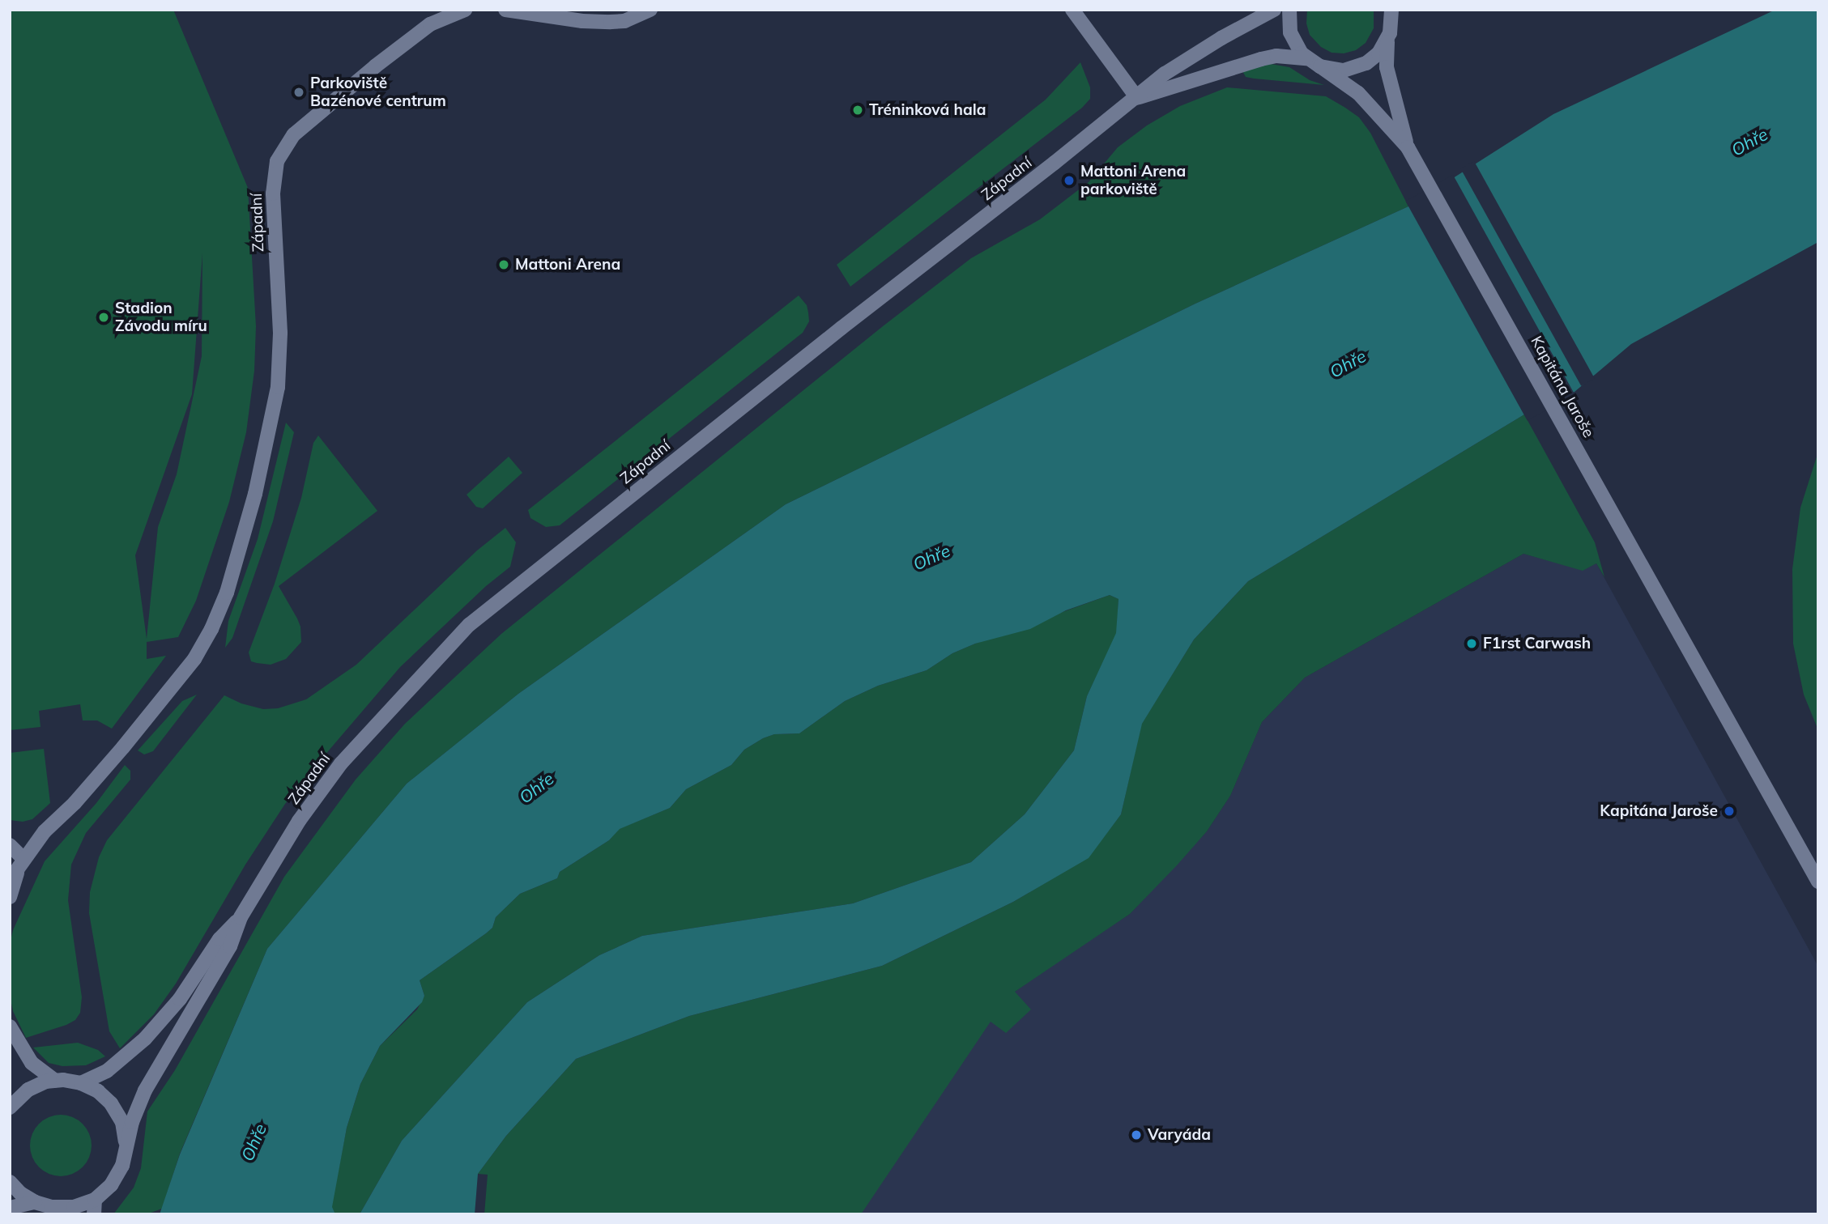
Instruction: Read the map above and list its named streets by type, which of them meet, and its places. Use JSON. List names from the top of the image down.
{
  "streets": {
    "street": ["Západní", "Kapitána Jaroše"]
  },
  "crossings": [
    ["Západní", "Kapitána Jaroše"]
  ],
  "water": ["Ohře"],
  "places": [
    "Parkoviště Bazénové centrum",
    "Tréninková hala",
    "Mattoni Arena parkoviště",
    "Mattoni Arena",
    "Stadion Závodu míru",
    "F1rst Carwash",
    "Kapitána Jaroše",
    "Varyáda"
  ]
}
